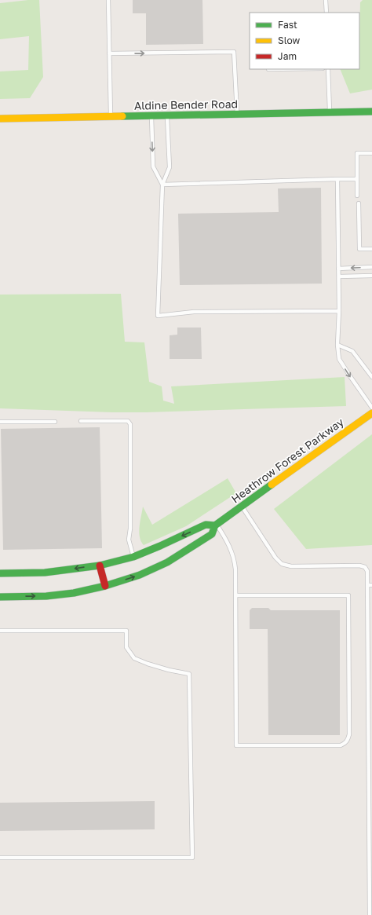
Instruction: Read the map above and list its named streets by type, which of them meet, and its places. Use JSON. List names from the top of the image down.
{
  "streets": {
    "street": ["Aldine Bender Road", "Heathrow Forest Parkway"]
  },
  "legend": ["Fast", "Slow", "Jam"]
}
